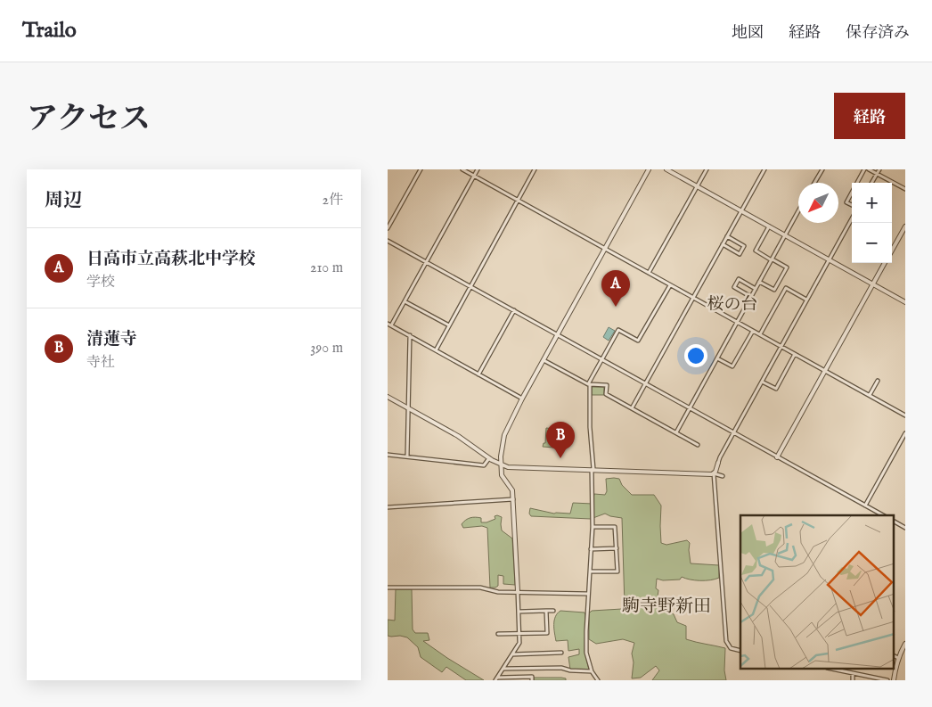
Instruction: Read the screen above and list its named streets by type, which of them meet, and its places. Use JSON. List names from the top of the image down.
{
  "districts": ["桜の台", "駒寺野新田"],
  "north": "bottom left",
  "page": {
    "header": "Trailo",
    "nav": ["地図", "経路", "保存済み"],
    "title": "アクセス",
    "buttons": "経路",
    "heading": ["周辺", "2件"],
    "map_buttons": ["+", "−"],
    "list": [
      {
        "mark": "A",
        "name": "日高市立高萩北中学校",
        "note": "学校",
        "value": "210 m"
      },
      {
        "mark": "B",
        "name": "清蓮寺",
        "note": "寺社",
        "value": "390 m"
      }
    ],
    "pins": ["A", "B"]
  }
}
